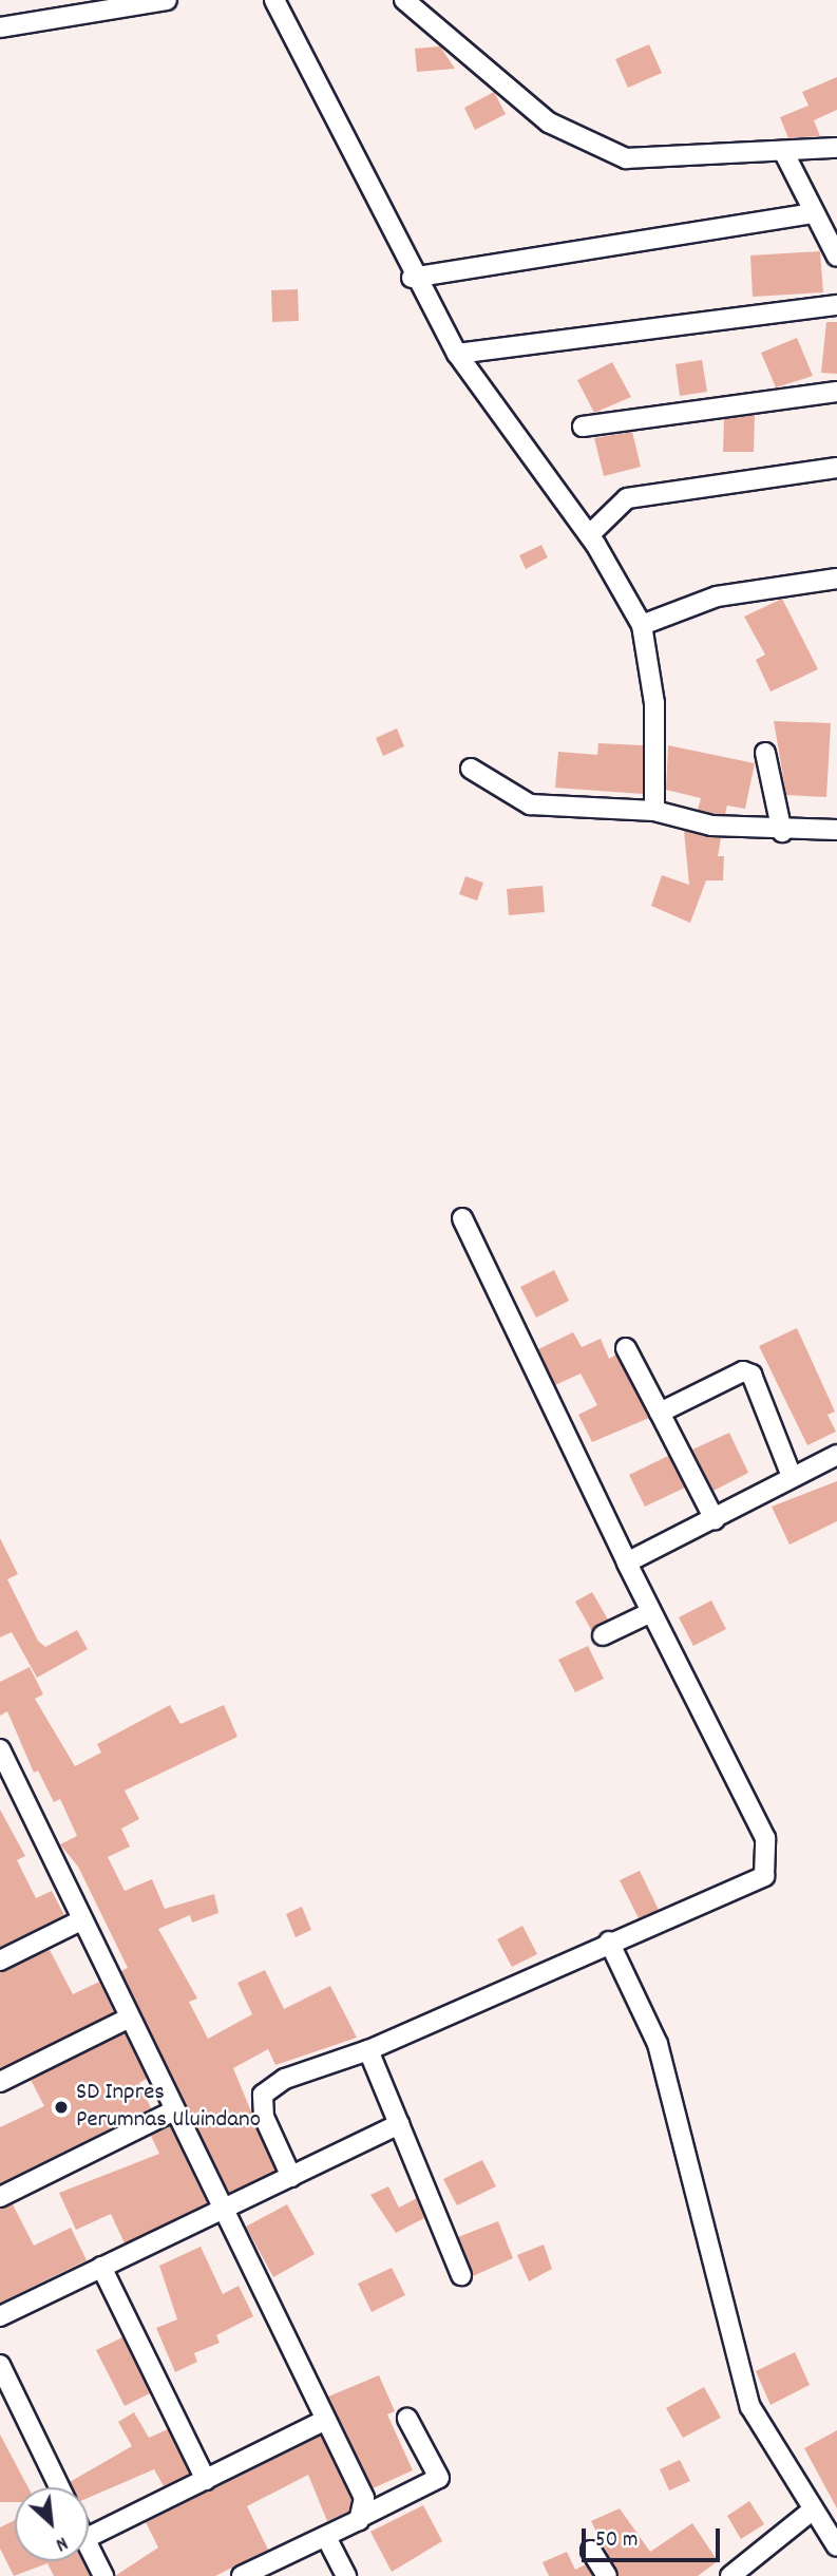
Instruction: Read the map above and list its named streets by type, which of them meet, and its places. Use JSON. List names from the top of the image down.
{
  "places": ["SD Inpres Perumnas Uluindano"],
  "scale_bar": "50 m",
  "north": "bottom right"
}
